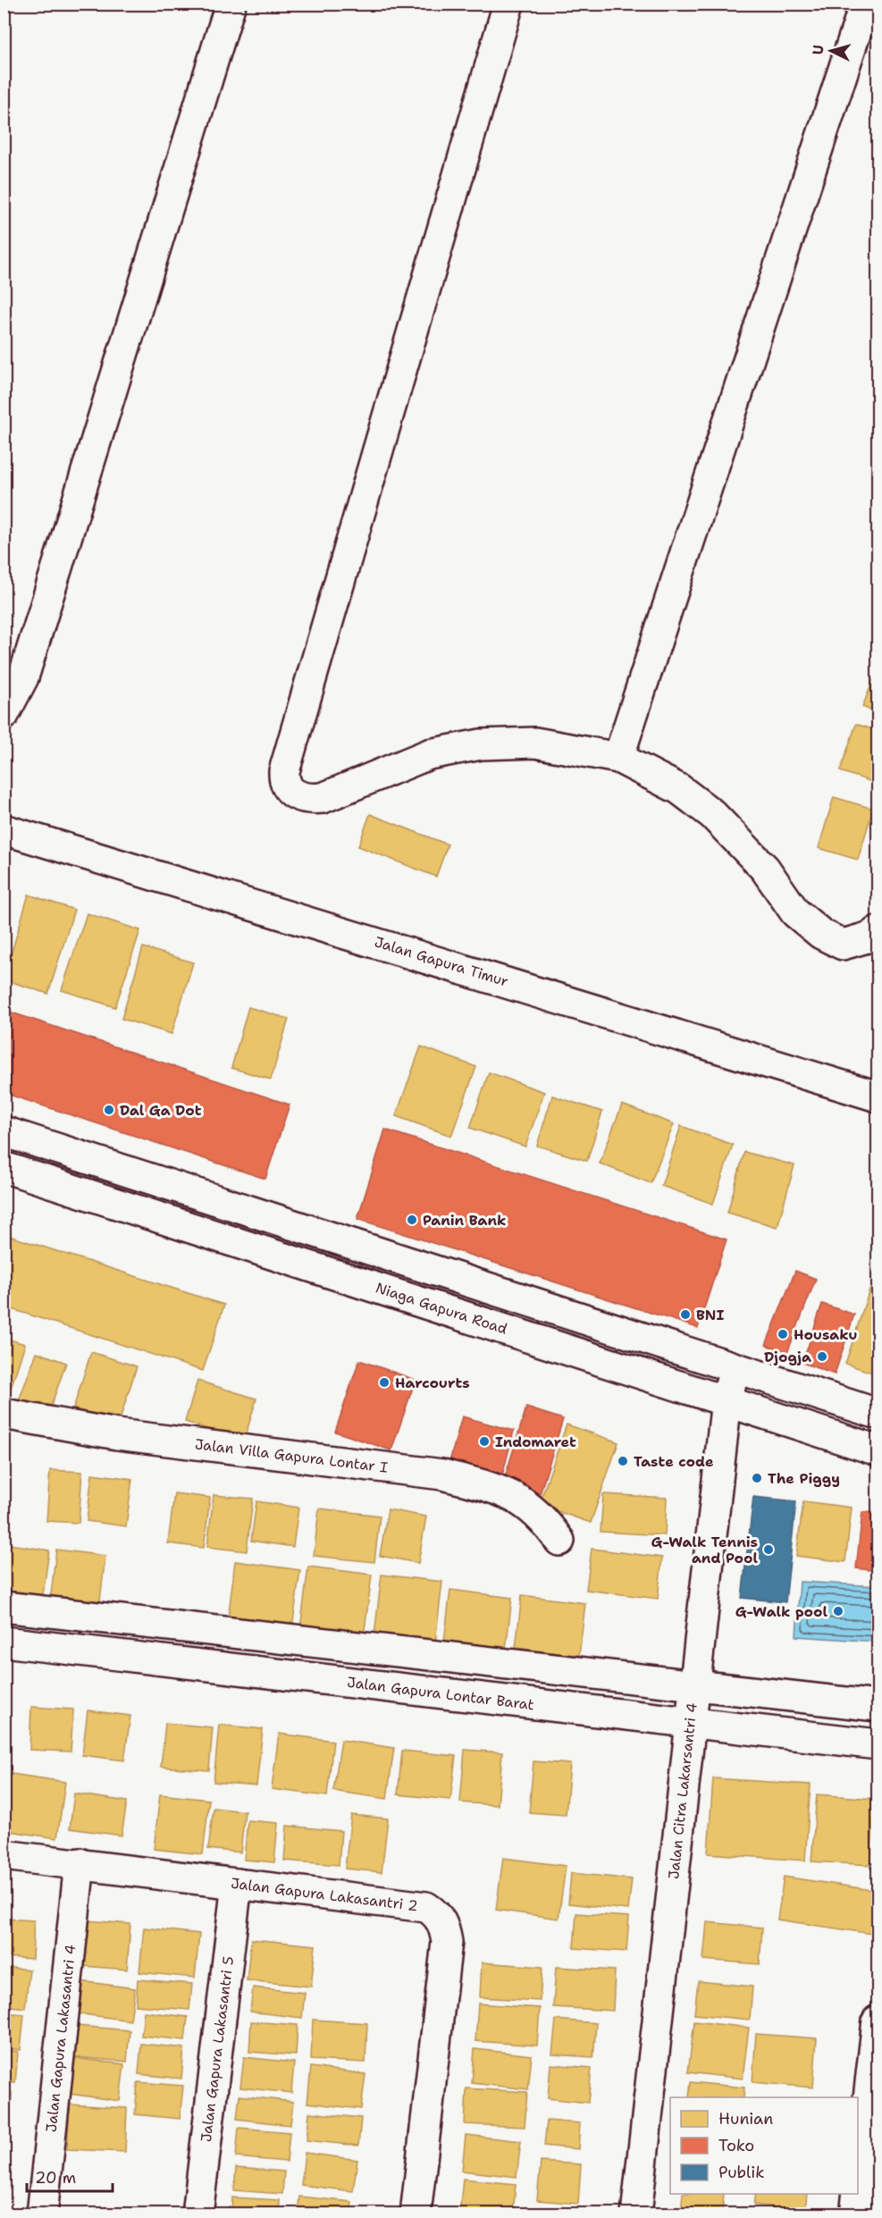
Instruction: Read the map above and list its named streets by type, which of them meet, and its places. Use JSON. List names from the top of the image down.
{
  "streets": {
    "street": [
      "Jalan Gapura Timur",
      "Niaga Gapura Road",
      "Jalan Villa Gapura Lontar I",
      "Jalan Gapura Lontar Barat",
      "Jalan Citra Lakarsantri 4",
      "Jalan Gapura Lakasantri 2",
      "Jalan Gapura Lakasantri 4",
      "Jalan Gapura Lakasantri 5"
    ]
  },
  "crossings": [
    ["Niaga Gapura Road", "Jalan Citra Lakarsantri 4"],
    ["Jalan Gapura Lontar Barat", "Jalan Citra Lakarsantri 4"],
    ["Jalan Gapura Lakasantri 2", "Jalan Gapura Lakasantri 4"],
    ["Jalan Gapura Lakasantri 2", "Jalan Gapura Lakasantri 5"]
  ],
  "places": [
    "Dal Ga Dot",
    "Panin Bank",
    "BNI",
    "Housaku",
    "Djogja",
    "Harcourts",
    "Indomaret",
    "Taste code",
    "The Piggy",
    "G-Walk Tennis and Pool",
    "G-Walk pool"
  ],
  "legend": ["Hunian", "Toko", "Publik"],
  "scale_bar": "20 m",
  "north": "left"
}
